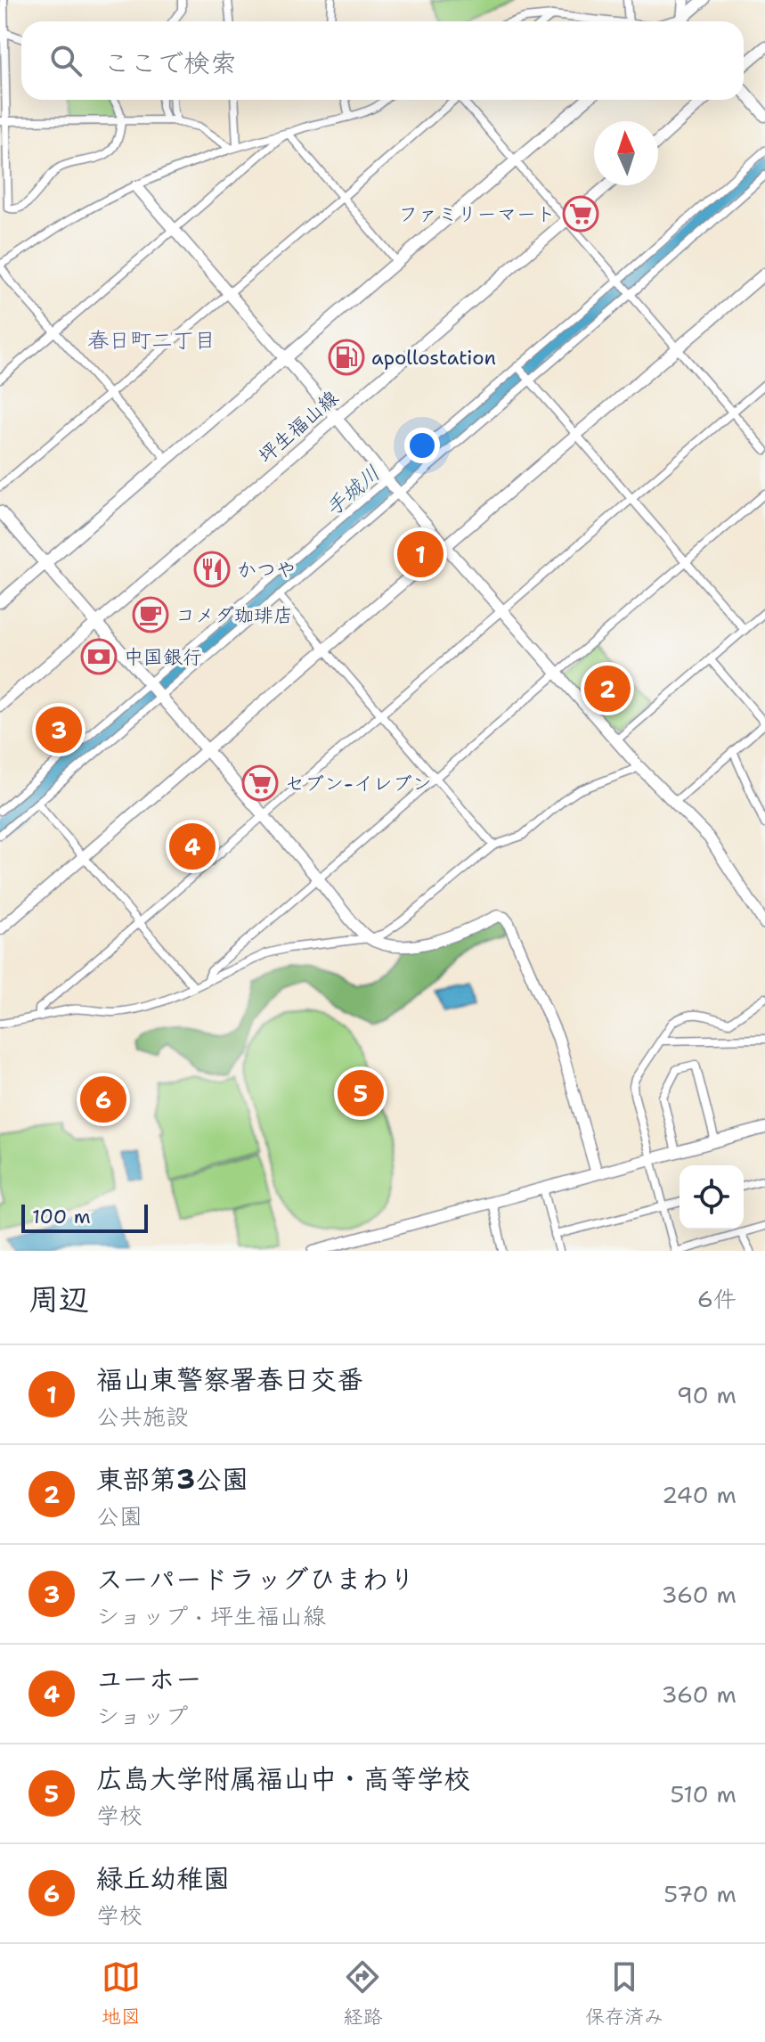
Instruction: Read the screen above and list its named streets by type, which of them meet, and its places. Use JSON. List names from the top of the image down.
{
  "streets": {
    "street": ["坪生福山線"]
  },
  "districts": ["春日町二丁目"],
  "water": ["手城川"],
  "places": {
    "supermarket": ["ファミリーマート", "セブン-イレブン"],
    "fuel station": ["apollostation"],
    "restaurant": ["かつや"],
    "cafe": ["コメダ珈琲店"],
    "bank": ["中国銀行"]
  },
  "scale_bar": "100 m",
  "north": "top",
  "page": {
    "search": "ここで検索",
    "pins": [
      "1",
      "2",
      "3",
      "4",
      "5",
      "6"
    ],
    "scale": "100 m",
    "heading": ["周辺", "6件"],
    "list": [
      {
        "mark": "1",
        "name": "福山東警察署春日交番",
        "note": "公共施設",
        "value": "90 m"
      },
      {
        "mark": "2",
        "name": "東部第3公園",
        "note": "公園",
        "value": "240 m"
      },
      {
        "mark": "3",
        "name": "スーパードラッグひまわり",
        "note": "ショップ · 坪生福山線",
        "value": "360 m"
      },
      {
        "mark": "4",
        "name": "ユーホー",
        "note": "ショップ",
        "value": "360 m"
      },
      {
        "mark": "5",
        "name": "広島大学附属福山中・高等学校",
        "note": "学校",
        "value": "510 m"
      },
      {
        "mark": "6",
        "name": "緑丘幼稚園",
        "note": "学校",
        "value": "570 m"
      }
    ],
    "nav": ["地図", "経路", "保存済み"]
  }
}
